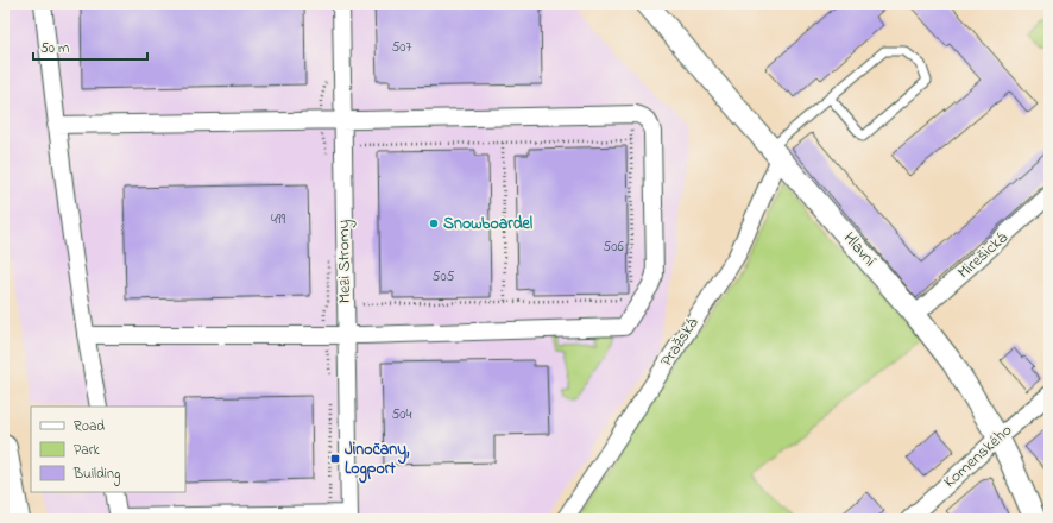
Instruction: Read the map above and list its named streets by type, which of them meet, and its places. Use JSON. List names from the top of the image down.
{
  "streets": {
    "street": [
      "Hlavní",
      "Mirešická",
      "Mezi Stromy",
      "Pražská",
      "Komenského"
    ]
  },
  "crossings": [
    ["Hlavní", "Mirešická"],
    ["Hlavní", "Pražská"],
    ["Hlavní", "Komenského"]
  ],
  "places": {
    "other": ["Snowboardel"],
    "transit": ["Jinočany, Logport"]
  },
  "house_numbers": [
    "507",
    "499",
    "506",
    "505",
    "504"
  ],
  "legend": ["Road", "Park", "Building"],
  "scale_bar": "50 m"
}
